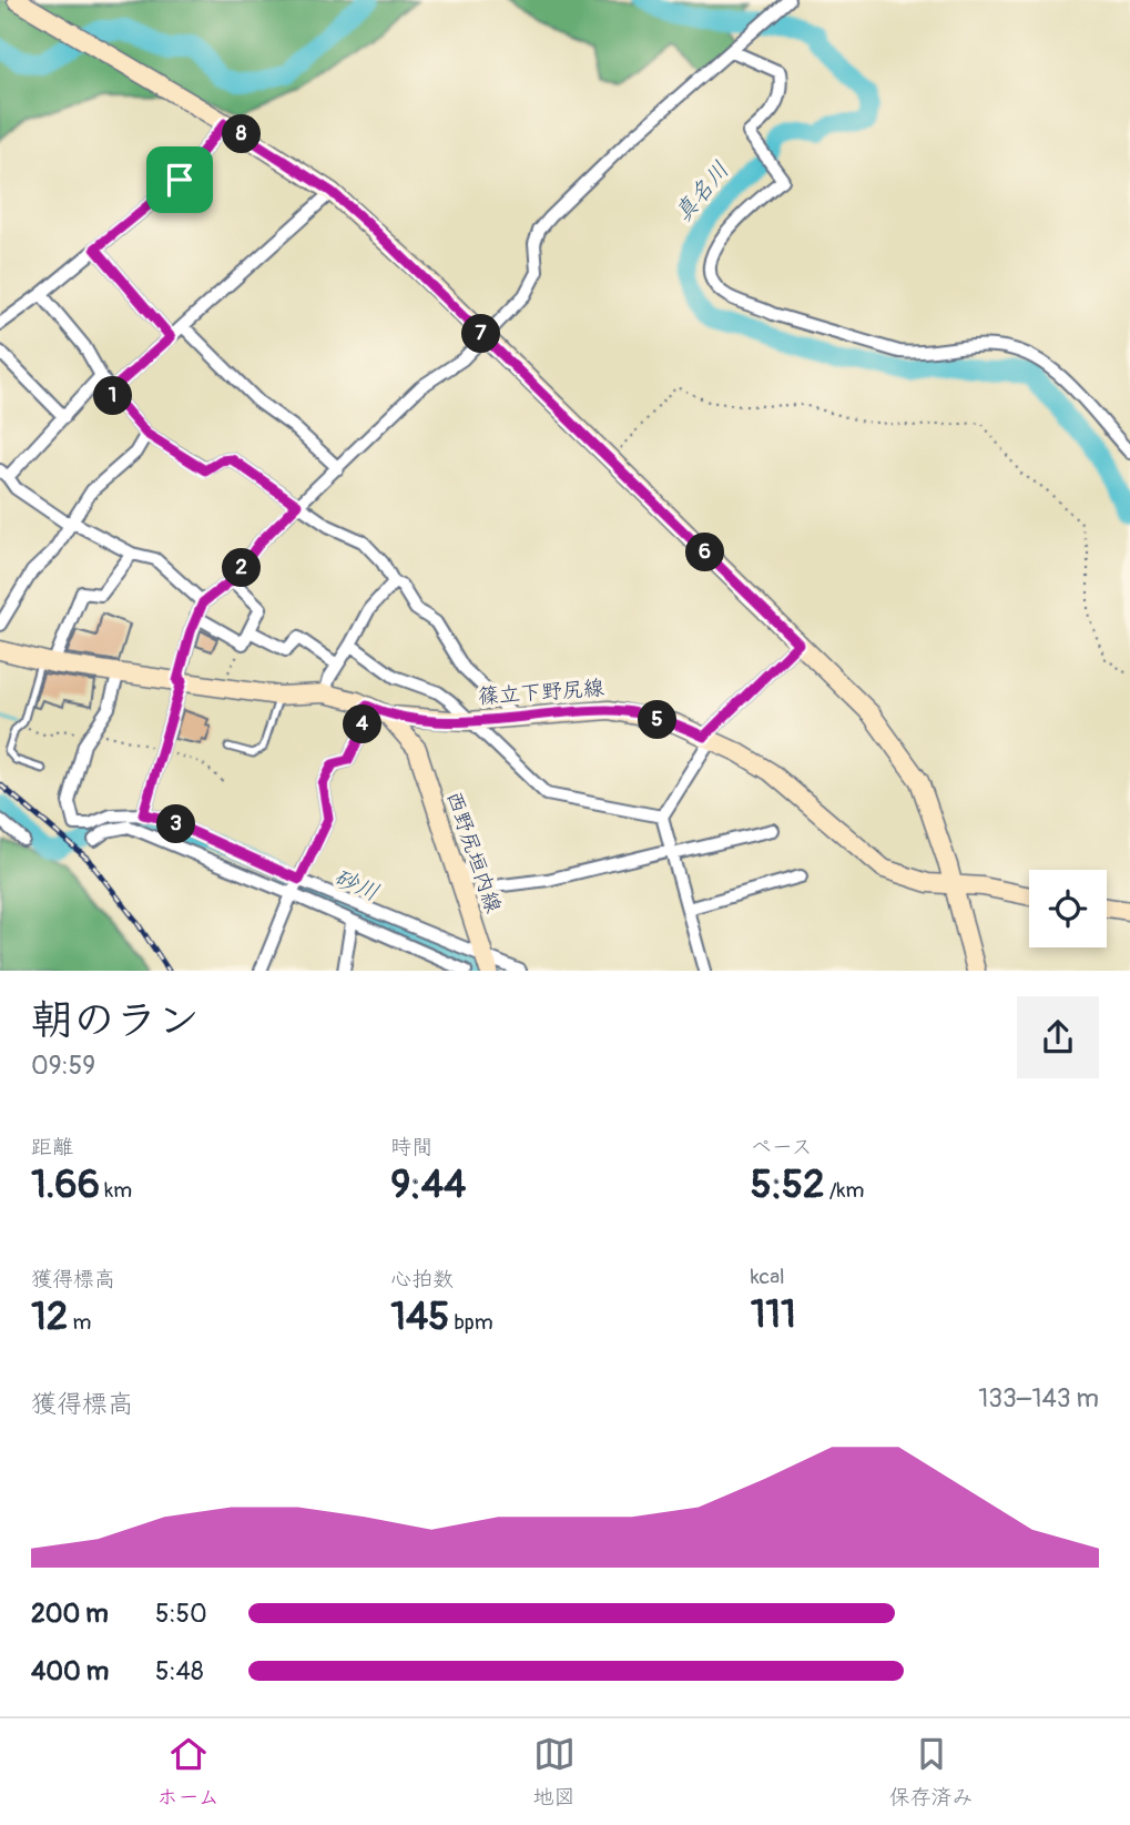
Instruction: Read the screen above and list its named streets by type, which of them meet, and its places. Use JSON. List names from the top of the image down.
{
  "streets": {
    "main road": ["篠立下野尻線", "西野尻垣内線"]
  },
  "crossings": [
    ["篠立下野尻線", "西野尻垣内線"]
  ],
  "water": ["真名川", "砂川"],
  "page": {
    "pins": [
      "8",
      "7",
      "1",
      "6",
      "2",
      "5",
      "4",
      "3"
    ],
    "heading": ["朝のラン", "09:59"],
    "stats": [
      ["距離", "1.66 km"],
      ["時間", "9:44"],
      ["ペース", "5:52 /km"],
      ["獲得標高", "12 m"],
      ["心拍数", "145 bpm"],
      ["kcal", "111"]
    ],
    "chart": ["獲得標高", "133–143 m"],
    "list": [
      {
        "name": "200 m",
        "note": "5:50"
      },
      {
        "name": "400 m",
        "note": "5:48"
      }
    ],
    "tabs": ["ホーム", "地図", "保存済み"]
  }
}
